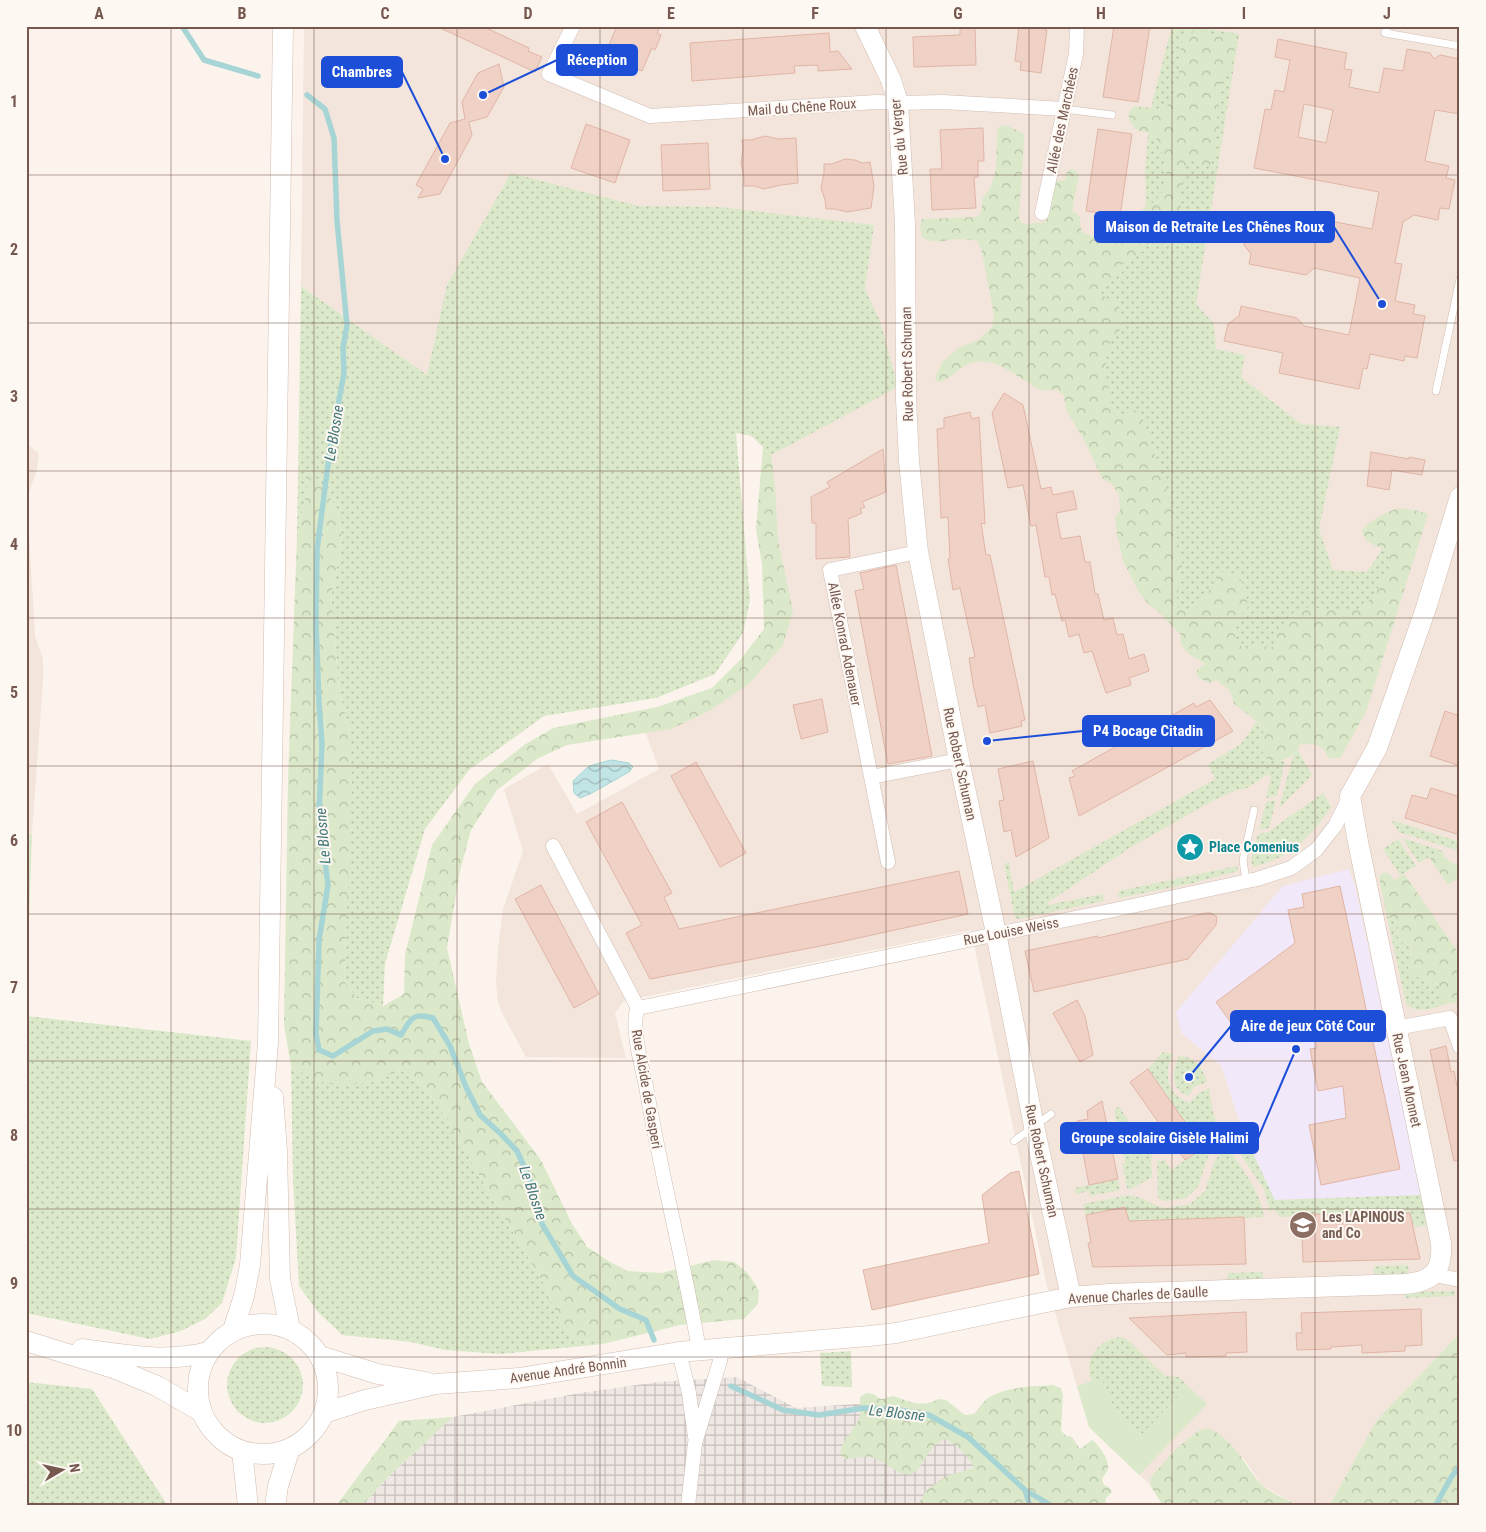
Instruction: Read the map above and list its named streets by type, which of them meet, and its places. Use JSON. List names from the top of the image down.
{
  "streets": {
    "street": [
      "Mail du Chêne Roux",
      "Allée des Marchées",
      "Rue du Verger",
      "Rue Robert Schuman",
      "Allée Konrad Adenauer",
      "Rue Louise Weiss",
      "Rue Jean Monnet",
      "Rue Alcide de Gasperi",
      "Avenue Charles de Gaulle",
      "Avenue André Bonnin"
    ]
  },
  "crossings": [
    ["Mail du Chêne Roux", "Allée des Marchées"],
    ["Mail du Chêne Roux", "Rue du Verger"],
    ["Rue du Verger", "Rue Robert Schuman"],
    ["Rue Robert Schuman", "Allée Konrad Adenauer"],
    ["Rue Robert Schuman", "Rue Louise Weiss"],
    ["Rue Robert Schuman", "Avenue Charles de Gaulle"],
    ["Rue Louise Weiss", "Rue Jean Monnet"],
    ["Rue Louise Weiss", "Rue Alcide de Gasperi"],
    ["Rue Jean Monnet", "Avenue Charles de Gaulle"],
    ["Rue Alcide de Gasperi", "Avenue Charles de Gaulle"],
    ["Rue Alcide de Gasperi", "Avenue André Bonnin"],
    ["Avenue Charles de Gaulle", "Avenue André Bonnin"]
  ],
  "water": ["Le Blosne"],
  "places": {
    "other": [
      "Réception",
      "Chambres",
      "Maison de Retraite Les Chênes Roux",
      "P4 Bocage Citadin",
      "Groupe scolaire Gisèle Halimi",
      "Aire de jeux Côté Cour"
    ],
    "place": ["Place Comenius"],
    "school or university": ["Les LAPINOUS and Co"]
  },
  "north": "right",
  "grid": {
    "columns": [
      "A",
      "B",
      "C",
      "D",
      "E",
      "F",
      "G",
      "H",
      "I",
      "J"
    ],
    "rows": [
      "1",
      "2",
      "3",
      "4",
      "5",
      "6",
      "7",
      "8",
      "9",
      "10"
    ]
  }
}
